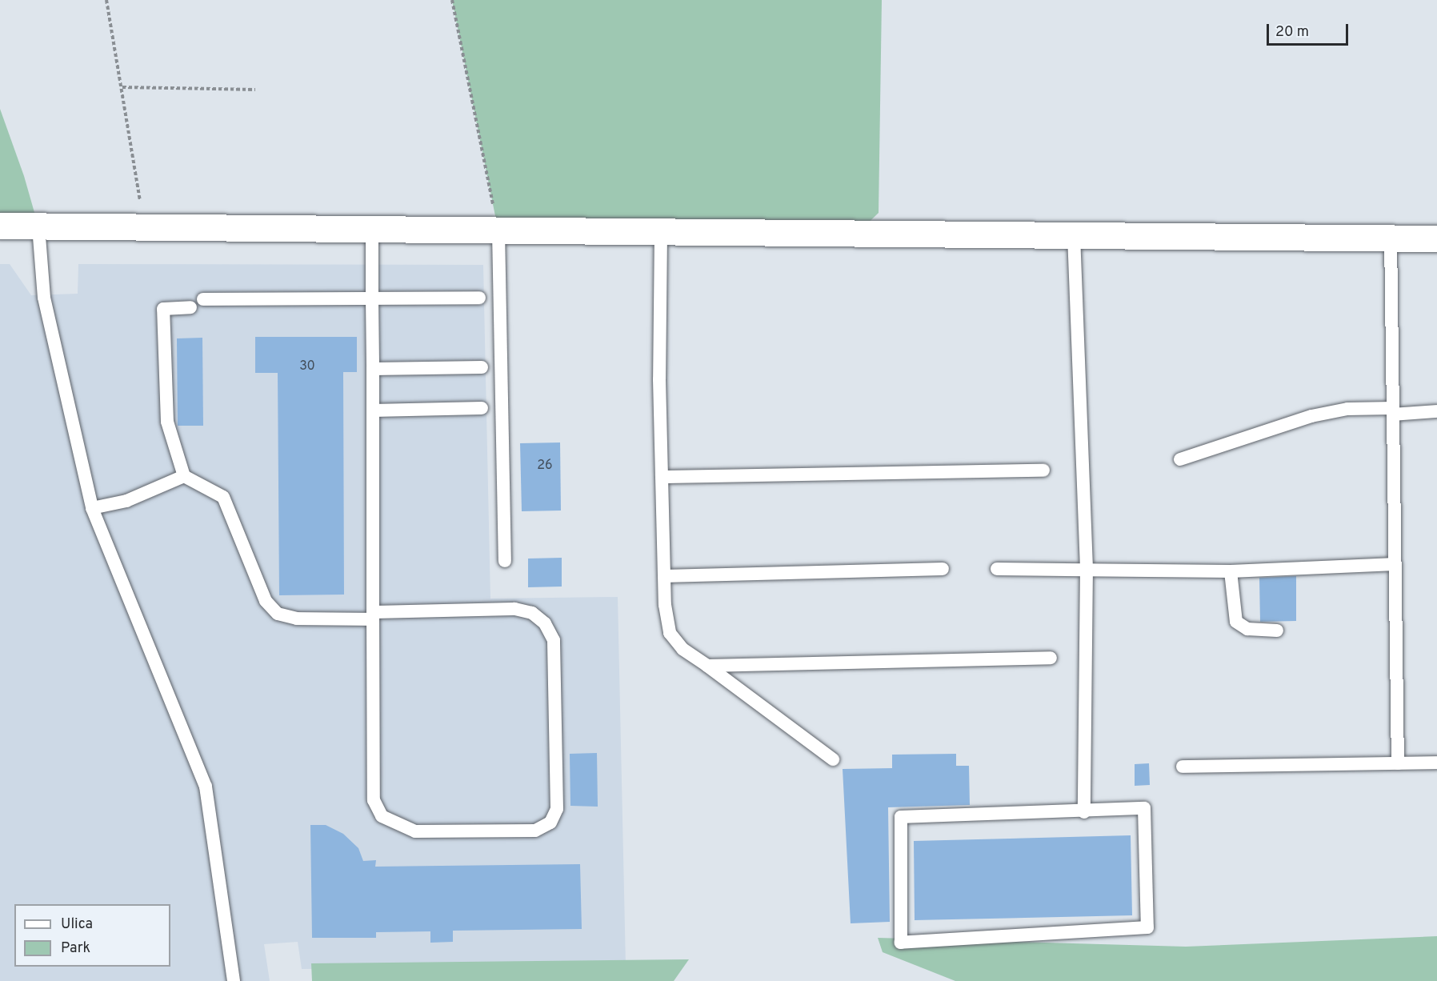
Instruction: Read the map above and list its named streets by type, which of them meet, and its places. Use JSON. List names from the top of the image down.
{
  "house_numbers": ["30", "26"],
  "legend": ["Ulica", "Park"],
  "scale_bar": "20 m"
}
